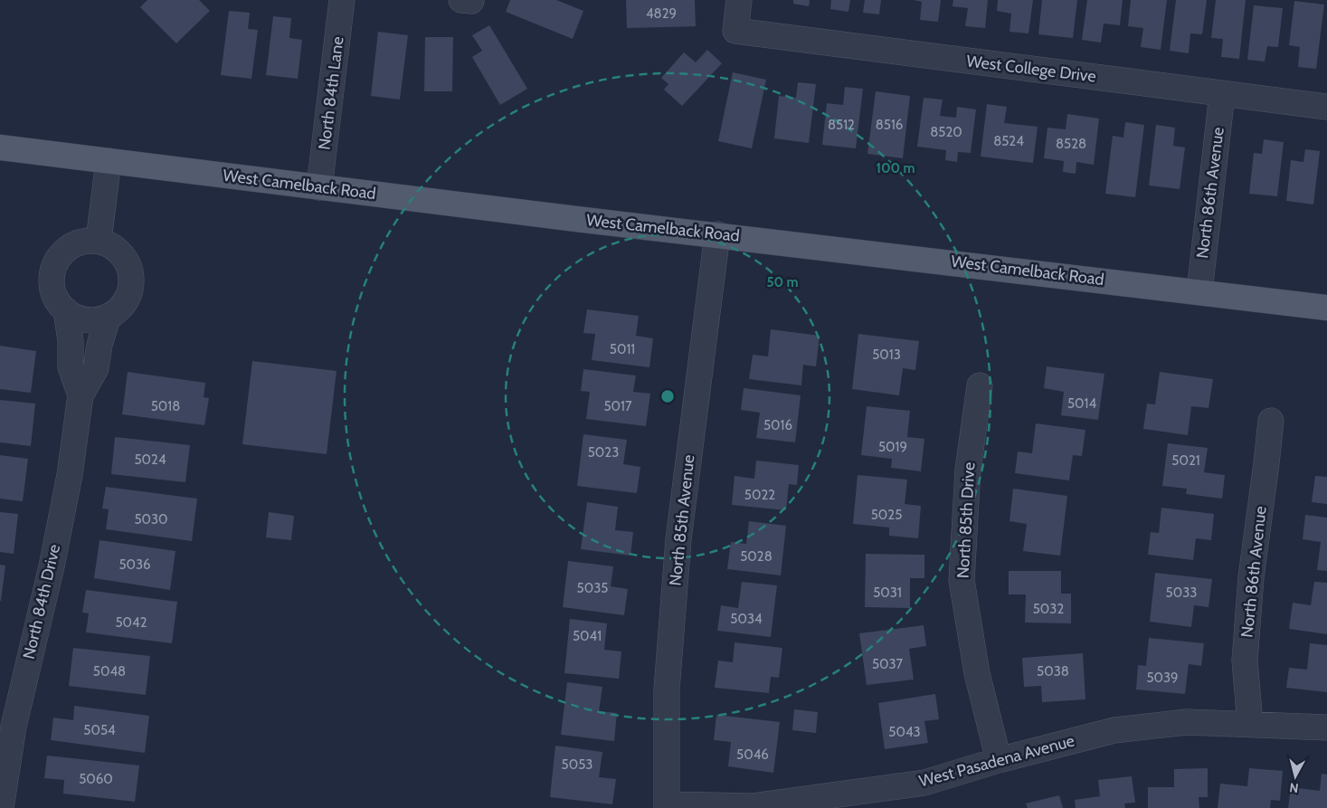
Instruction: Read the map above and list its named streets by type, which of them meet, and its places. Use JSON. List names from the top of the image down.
{
  "streets": {
    "main road": ["West Camelback Road"],
    "street": [
      "West College Drive",
      "North 84th Lane",
      "North 86th Avenue",
      "North 85th Avenue",
      "North 85th Drive",
      "North 84th Drive",
      "West Pasadena Avenue"
    ]
  },
  "crossings": [
    ["West College Drive", "North 86th Avenue"],
    ["North 84th Lane", "West Camelback Road"],
    ["West Camelback Road", "North 86th Avenue"],
    ["West Camelback Road", "North 85th Avenue"],
    ["North 86th Avenue", "West Pasadena Avenue"],
    ["North 85th Avenue", "West Pasadena Avenue"],
    ["North 85th Drive", "West Pasadena Avenue"]
  ],
  "house_numbers": [
    "4829",
    "8512",
    "8516",
    "8520",
    "8524",
    "8528",
    "5011",
    "5013",
    "5014",
    "5018",
    "5017",
    "5016",
    "5019",
    "5023",
    "5024",
    "5021",
    "5022",
    "5025",
    "5030",
    "5028",
    "5036",
    "5035",
    "5031",
    "5033",
    "5032",
    "5034",
    "5042",
    "5041",
    "5037",
    "5048",
    "5038",
    "5039",
    "5054",
    "5043",
    "5046",
    "5053",
    "5060"
  ],
  "north": "bottom",
  "rings": ["100 m", "50 m"]
}
